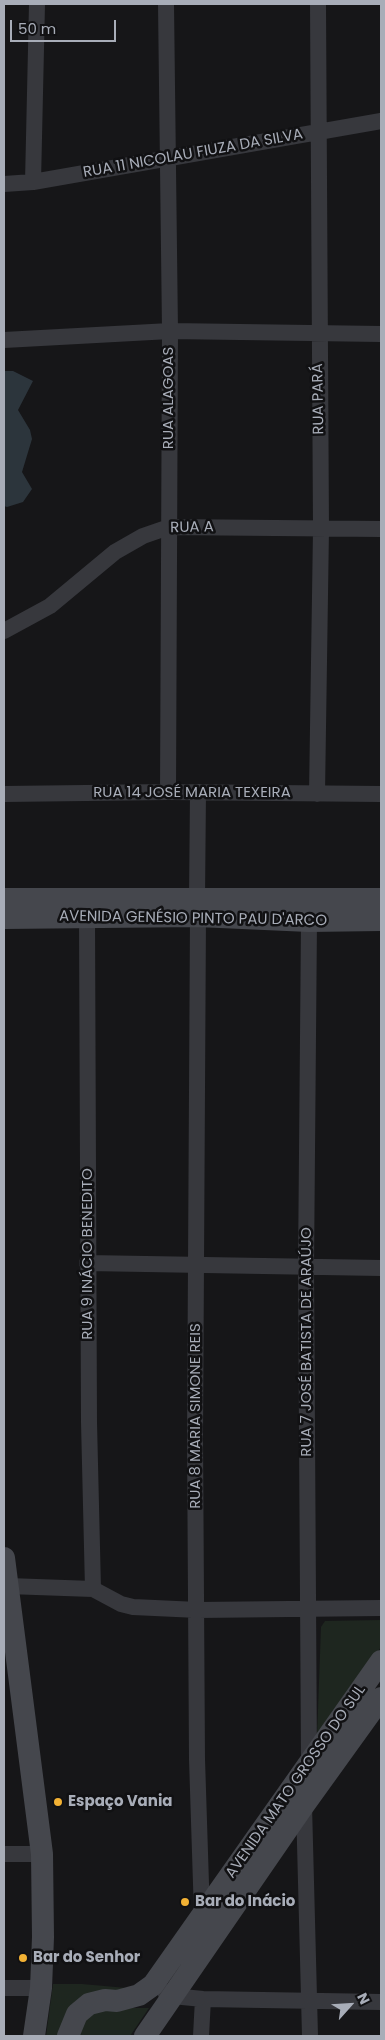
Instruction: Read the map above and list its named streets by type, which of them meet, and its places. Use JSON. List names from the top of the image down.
{
  "streets": {
    "main road": ["AVENIDA GENÉSIO PINTO PAU D'ARCO", "AVENIDA MATO GROSSO DO SUL"],
    "street": [
      "RUA 11 NICOLAU FIUZA DA SILVA",
      "RUA ALAGOAS",
      "RUA PARÁ",
      "RUA A",
      "RUA 14 JOSÉ MARIA TEXEIRA",
      "RUA 9 INÁCIO BENEDITO",
      "RUA 7 JOSÉ BATISTA DE ARAÚJO",
      "RUA 8 MARIA SIMONE REIS"
    ]
  },
  "crossings": [
    ["RUA 11 NICOLAU FIUZA DA SILVA", "RUA ALAGOAS"],
    ["RUA 11 NICOLAU FIUZA DA SILVA", "RUA PARÁ"],
    ["RUA ALAGOAS", "RUA A"],
    ["RUA ALAGOAS", "RUA 14 JOSÉ MARIA TEXEIRA"],
    ["RUA PARÁ", "RUA A"],
    ["RUA PARÁ", "RUA 14 JOSÉ MARIA TEXEIRA"],
    ["RUA 14 JOSÉ MARIA TEXEIRA", "RUA 8 MARIA SIMONE REIS"],
    ["AVENIDA GENÉSIO PINTO PAU D'ARCO", "RUA 9 INÁCIO BENEDITO"],
    ["AVENIDA GENÉSIO PINTO PAU D'ARCO", "RUA 7 JOSÉ BATISTA DE ARAÚJO"],
    ["AVENIDA GENÉSIO PINTO PAU D'ARCO", "RUA 8 MARIA SIMONE REIS"],
    ["RUA 7 JOSÉ BATISTA DE ARAÚJO", "AVENIDA MATO GROSSO DO SUL"],
    ["RUA 8 MARIA SIMONE REIS", "AVENIDA MATO GROSSO DO SUL"]
  ],
  "places": ["Espaço Vania", "Bar do Inácio", "Bar do Senhor"],
  "scale_bar": "50 m",
  "north": "top right"
}
